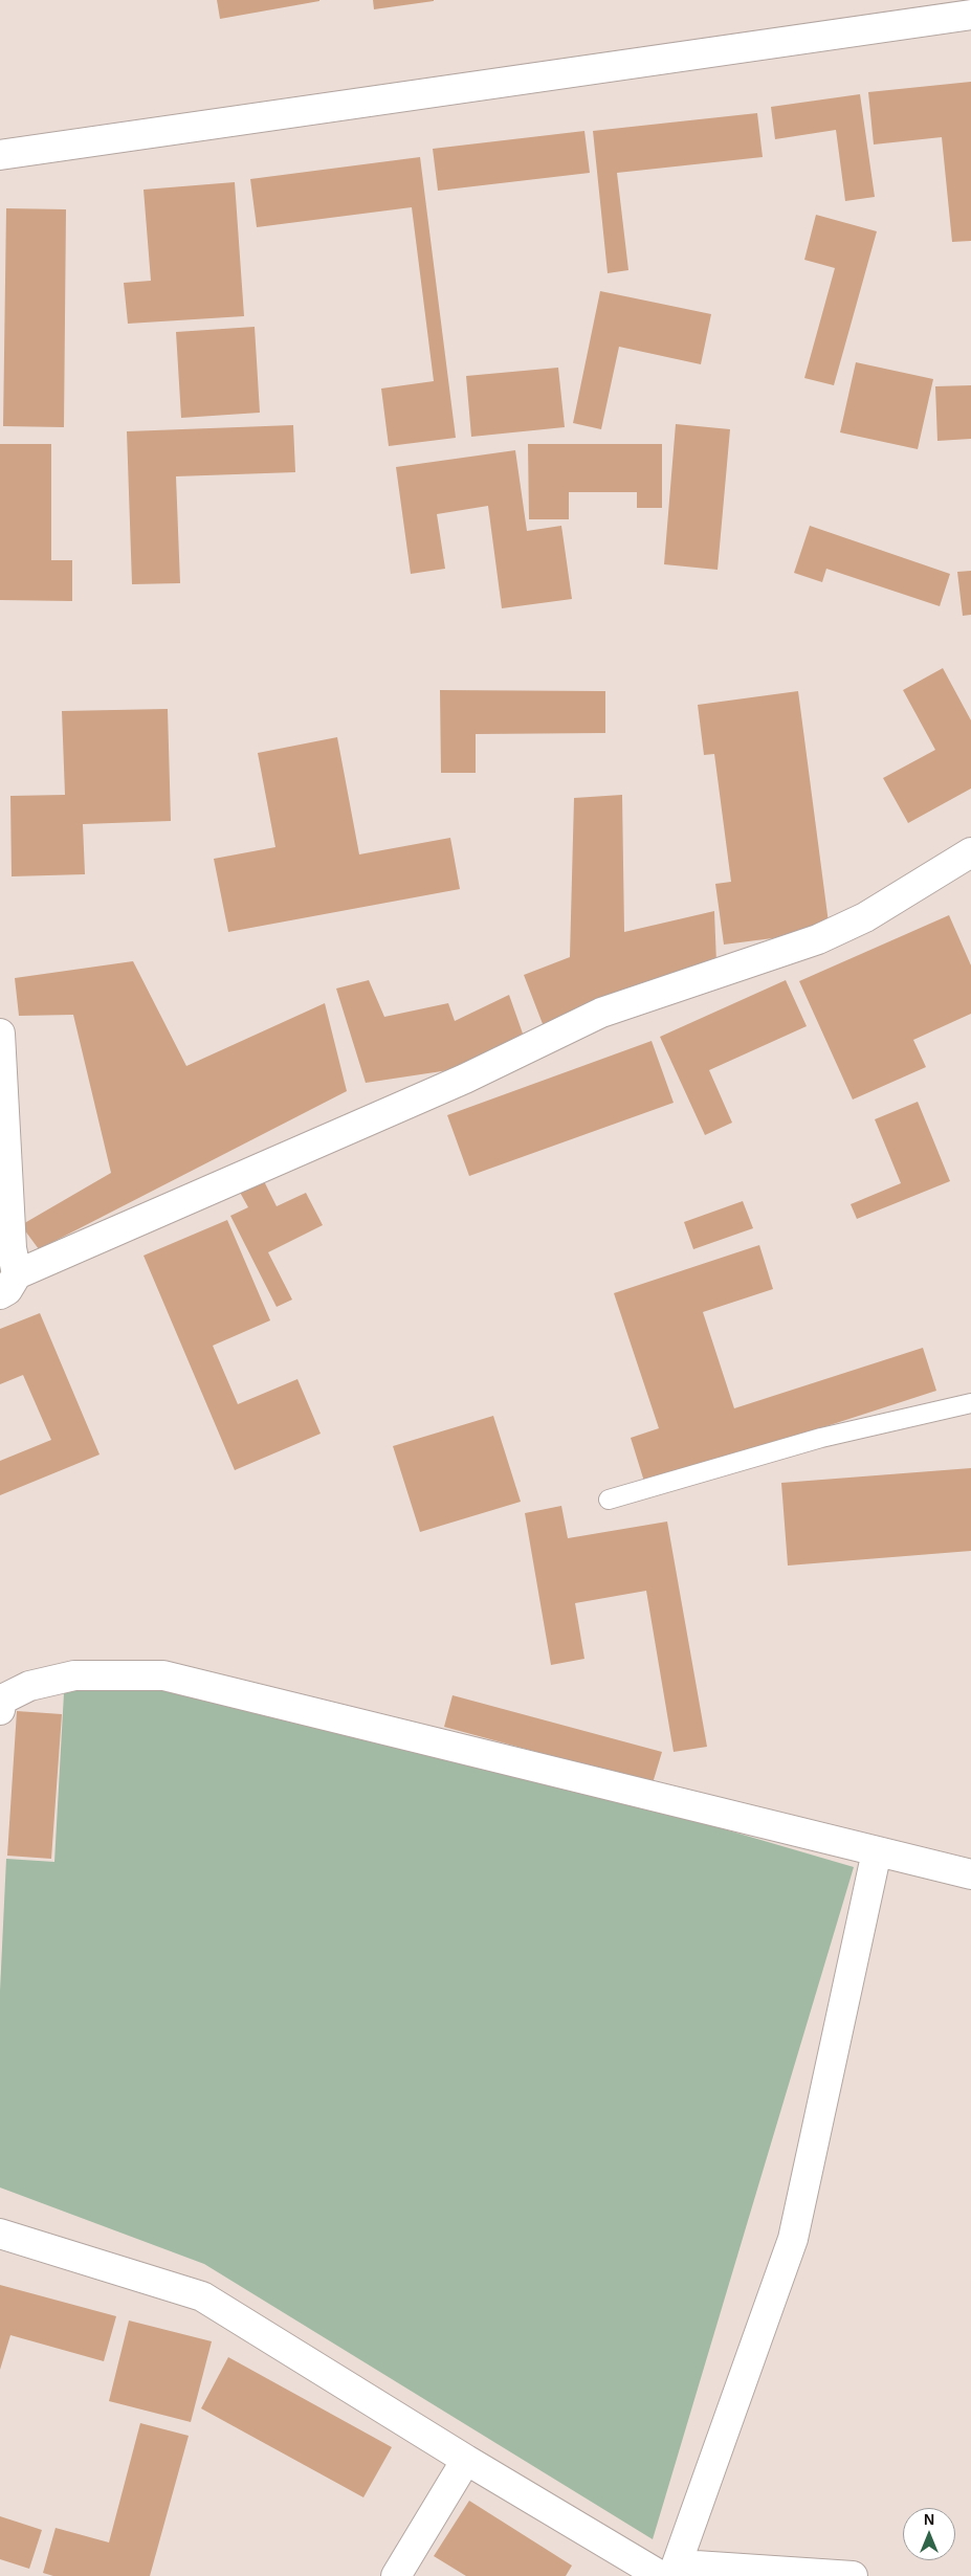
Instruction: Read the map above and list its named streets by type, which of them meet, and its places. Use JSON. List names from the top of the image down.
{
  "north": "top"
}
